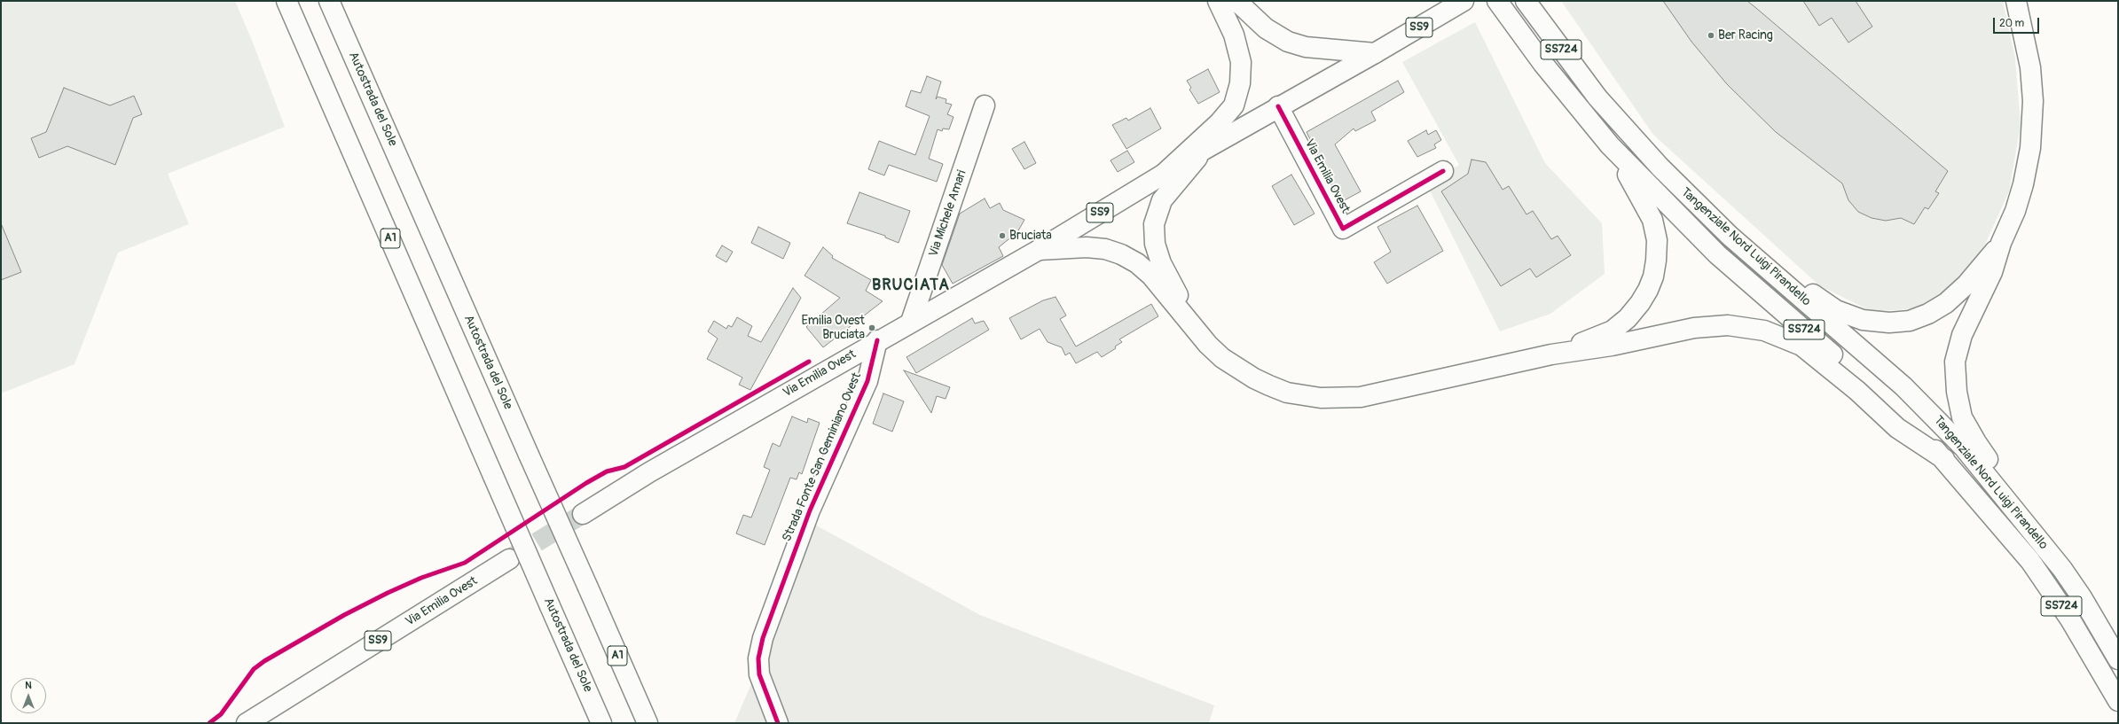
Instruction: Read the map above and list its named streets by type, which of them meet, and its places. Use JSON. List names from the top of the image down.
{
  "streets": {
    "main road": [
      "SS9",
      "SS724",
      "Autostrada del Sole",
      "Via Emilia Ovest",
      "Via Michele Amari",
      "A1",
      "Tangenziale Nord Luigi Pirandello",
      "Strada Fonte San Geminiano Ovest"
    ]
  },
  "crossings": [
    ["SS724", "Tangenziale Nord Luigi Pirandello"],
    ["Via Emilia Ovest", "Via Michele Amari"],
    ["Via Emilia Ovest", "Strada Fonte San Geminiano Ovest"]
  ],
  "districts": ["BRUCIATA"],
  "places": ["Ber Racing", "Bruciata", "Emilia Ovest Bruciata"],
  "scale_bar": "20 m",
  "north": "top"
}
